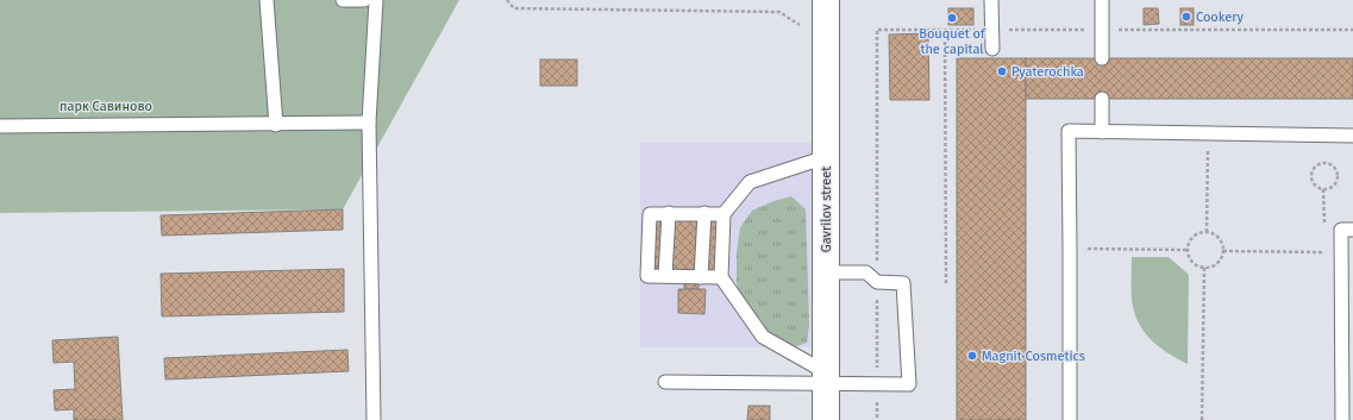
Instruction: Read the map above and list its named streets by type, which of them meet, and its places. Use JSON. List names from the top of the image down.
{
  "streets": {
    "street": ["Gavrilov street"]
  },
  "parks": ["парк Савиново"],
  "places": [
    "Cookery",
    "Bouquet of the capital",
    "Pyaterochka",
    "Magnit Cosmetics"
  ]
}
